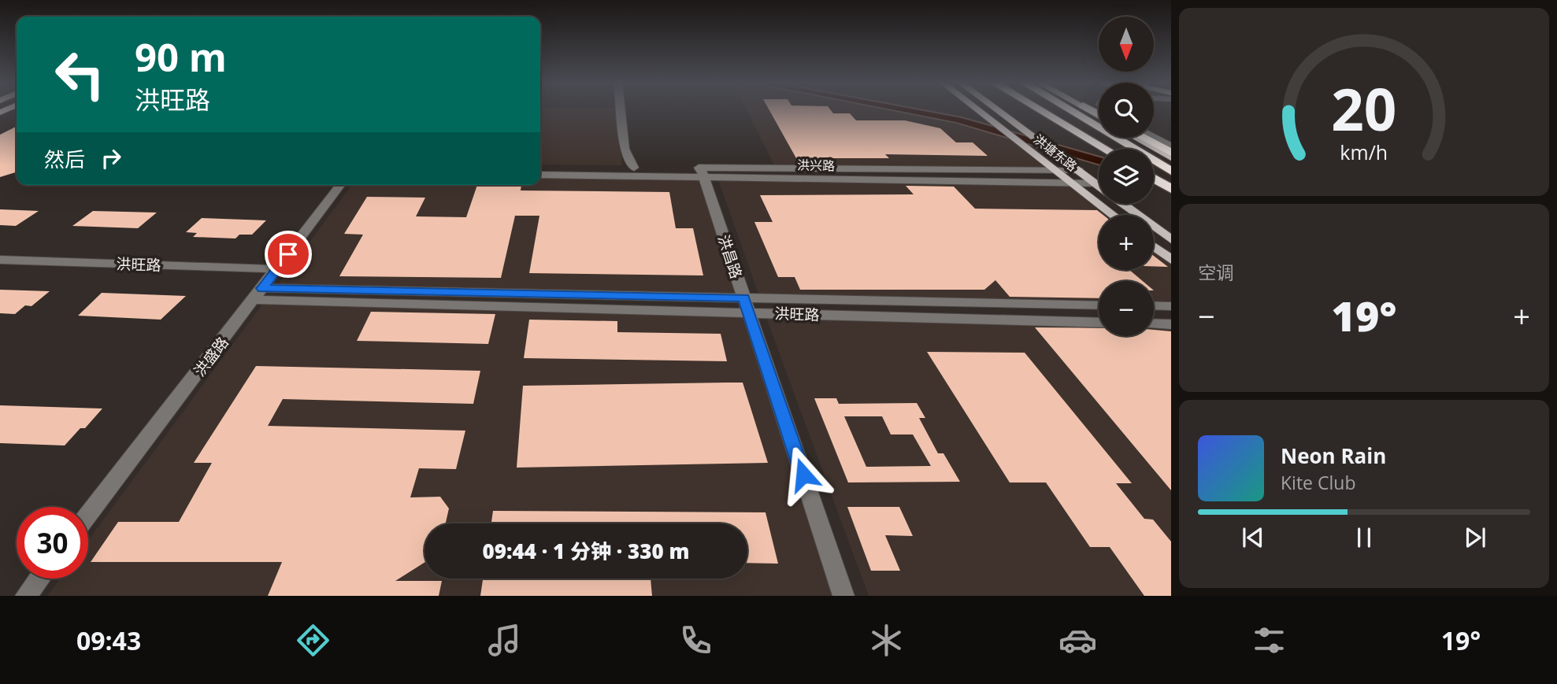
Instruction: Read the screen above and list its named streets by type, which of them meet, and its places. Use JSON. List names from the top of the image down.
{
  "streets": {
    "main road": ["洪塘东路"],
    "street": [
      "洪兴路",
      "洪昌路",
      "洪旺路",
      "洪盛路"
    ]
  },
  "crossings": [
    ["洪塘东路", "洪兴路"],
    ["洪兴路", "洪昌路"],
    ["洪昌路", "洪旺路"],
    ["洪旺路", "洪盛路"]
  ],
  "north": "bottom",
  "page": {
    "map_buttons": ["+", "−"],
    "turn": ["90 m", "洪旺路"],
    "then": "然后",
    "tile": "空调",
    "heat": ["−", "19°", "+"],
    "song": ["Neon Rain", "Kite Club"],
    "limit": "30",
    "trip": "09:44 · 1 分钟 · 330 m",
    "tabs": ["09:43", "19°"],
    "gauge": ["20", "km/h"]
  }
}
